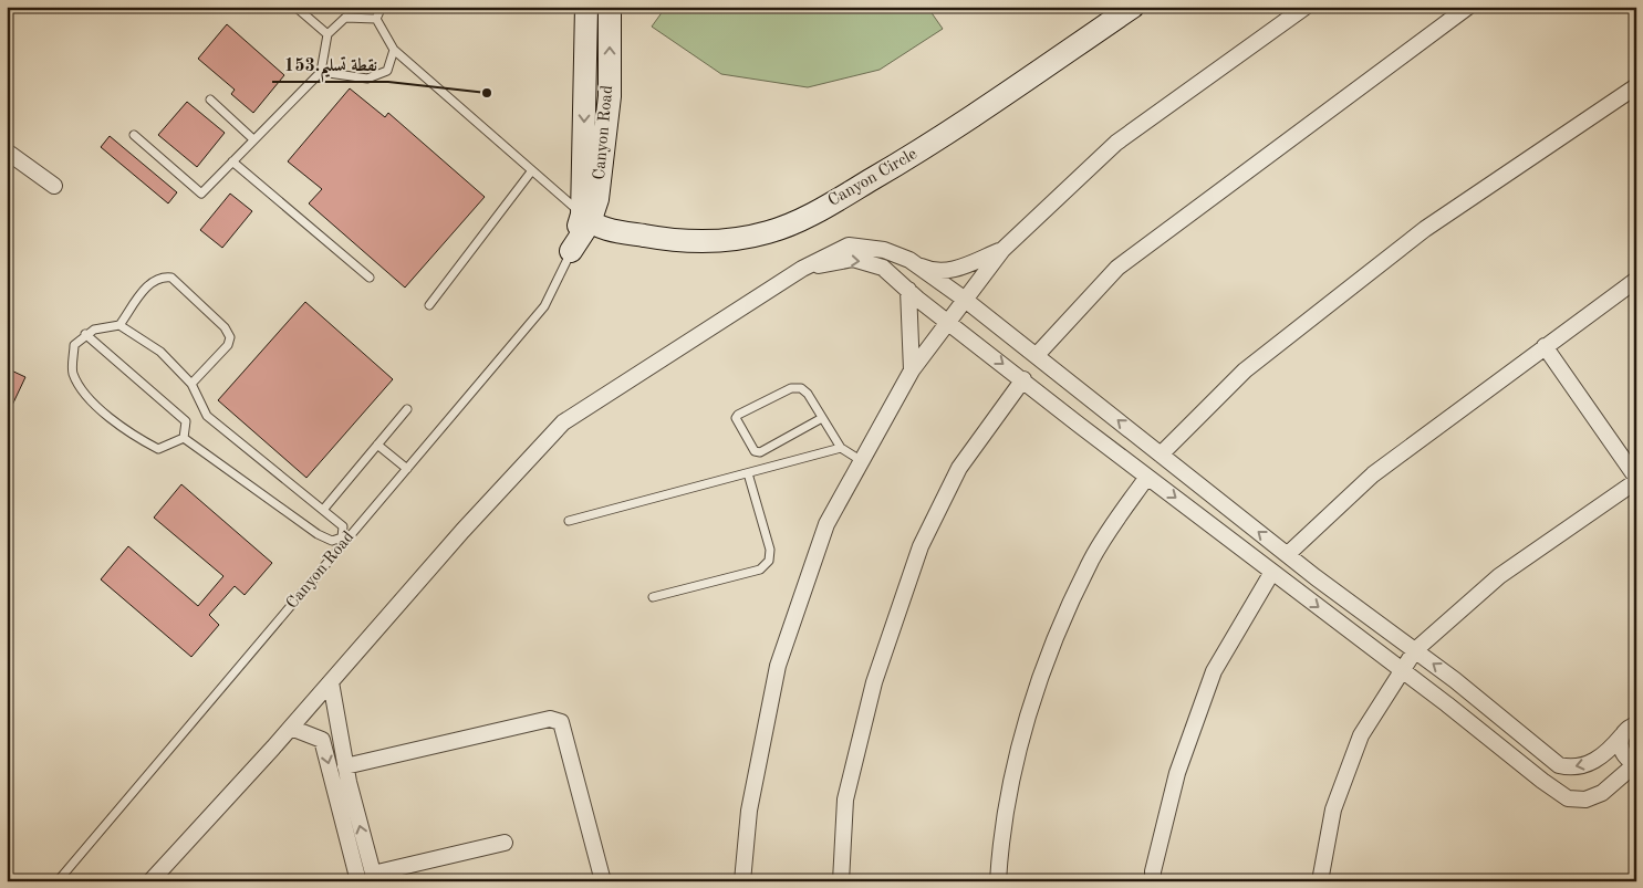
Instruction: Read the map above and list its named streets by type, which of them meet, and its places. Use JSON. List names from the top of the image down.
{
  "streets": {
    "main road": ["Canyon Road", "Canyon Circle"]
  },
  "crossings": [
    ["Canyon Road", "Canyon Circle"]
  ],
  "places": ["نقطة تسليم.153"]
}
